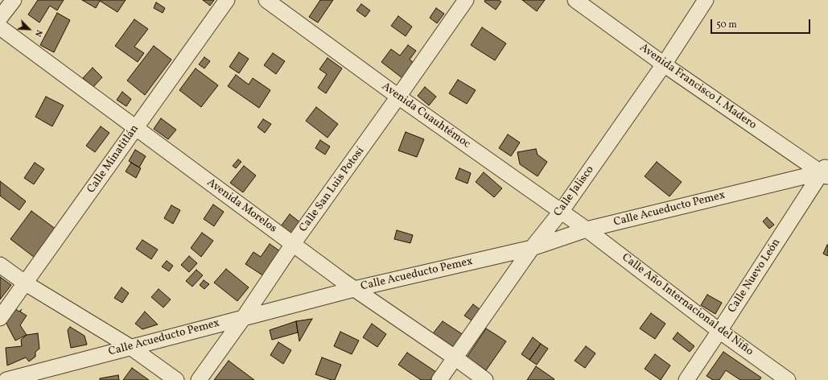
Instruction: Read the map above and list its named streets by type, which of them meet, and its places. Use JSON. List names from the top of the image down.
{
  "streets": {
    "street": [
      "Avenida Francisco I. Madero",
      "Avenida Cuauhtémoc",
      "Calle Minatitlán",
      "Calle San Luis Potosí",
      "Calle Jalisco",
      "Avenida Morelos",
      "Calle Acueducto Pemex",
      "Calle Nuevo León",
      "Calle Año Internacional del Niño"
    ]
  },
  "crossings": [
    ["Avenida Francisco I. Madero", "Calle Jalisco"],
    ["Avenida Francisco I. Madero", "Calle Acueducto Pemex"],
    ["Avenida Francisco I. Madero", "Calle Nuevo León"],
    ["Avenida Cuauhtémoc", "Calle San Luis Potosí"],
    ["Avenida Cuauhtémoc", "Calle Jalisco"],
    ["Avenida Cuauhtémoc", "Calle Acueducto Pemex"],
    ["Avenida Cuauhtémoc", "Calle Año Internacional del Niño"],
    ["Calle Minatitlán", "Avenida Morelos"],
    ["Calle San Luis Potosí", "Avenida Morelos"],
    ["Calle San Luis Potosí", "Calle Acueducto Pemex"],
    ["Calle Jalisco", "Avenida Morelos"],
    ["Calle Jalisco", "Calle Acueducto Pemex"],
    ["Avenida Morelos", "Calle Acueducto Pemex"],
    ["Calle Acueducto Pemex", "Calle Nuevo León"],
    ["Calle Acueducto Pemex", "Calle Año Internacional del Niño"],
    ["Calle Nuevo León", "Calle Año Internacional del Niño"]
  ],
  "scale_bar": "50 m",
  "north": "bottom right"
}
